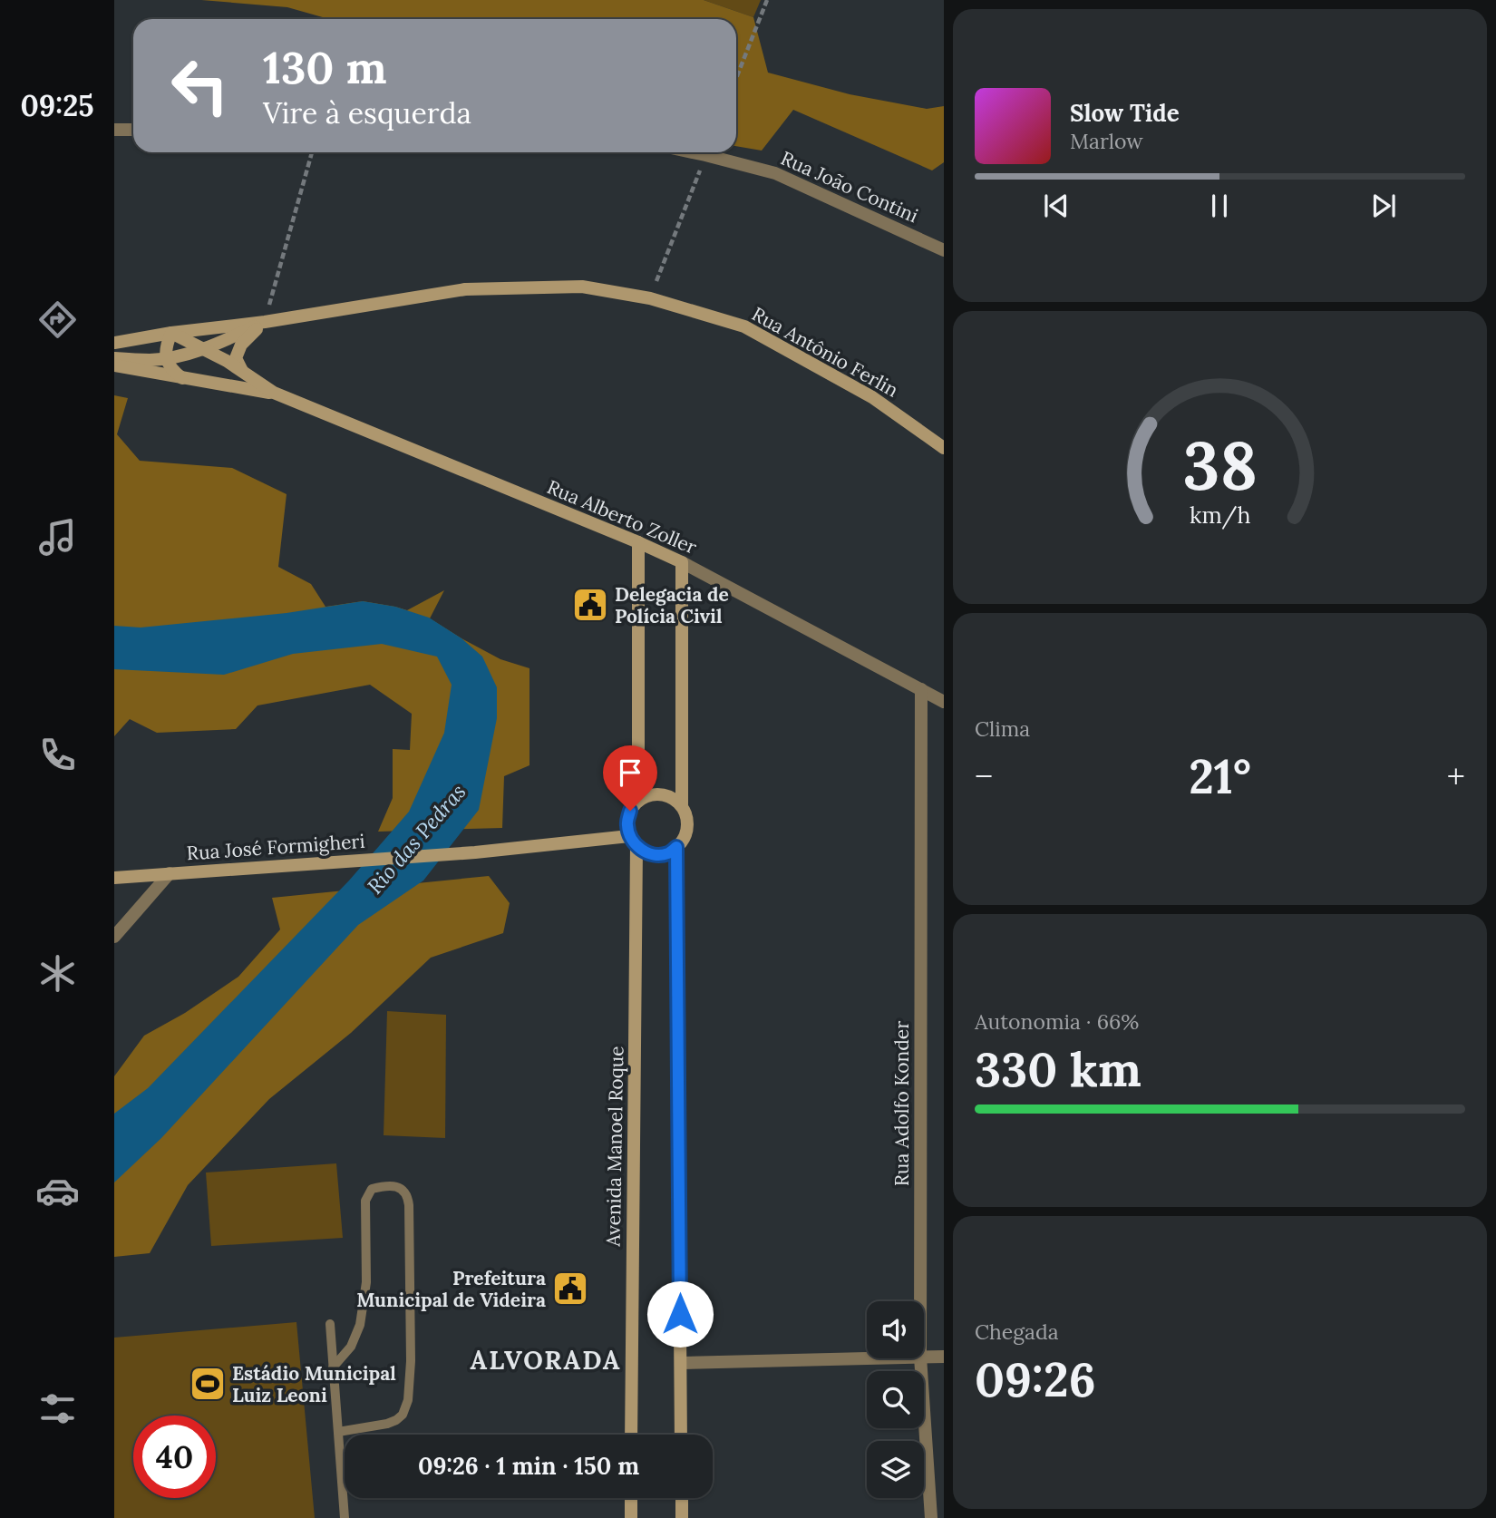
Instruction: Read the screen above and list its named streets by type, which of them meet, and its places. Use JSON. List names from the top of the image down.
{
  "streets": {
    "street": [
      "Rua João Contini",
      "Rua Antônio Ferlin",
      "Rua Alberto Zoller",
      "Rua José Formigheri",
      "Rua Adolfo Konder",
      "Avenida Manoel Roque"
    ]
  },
  "crossings": [
    ["Rua Antônio Ferlin", "Rua Alberto Zoller"],
    ["Rua Alberto Zoller", "Rua Adolfo Konder"],
    ["Rua José Formigheri", "Avenida Manoel Roque"]
  ],
  "districts": ["ALVORADA"],
  "water": ["Rio das Pedras"],
  "places": {
    "public building": ["Delegacia de Polícia Civil", "Prefeitura Municipal de Videira"],
    "sports": ["Estádio Municipal Luiz Leoni"]
  },
  "page": {
    "tabs": "09:25",
    "turn": ["130 m", "Vire à esquerda"],
    "song": ["Slow Tide", "Marlow"],
    "tile": [
      "Clima",
      ["Autonomia · 66%", "330 km"],
      ["Chegada", "09:26"]
    ],
    "heat": ["−", "21°", "+"],
    "limit": "40",
    "trip": "09:26 · 1 min · 150 m",
    "gauge": ["38", "km/h"]
  }
}
